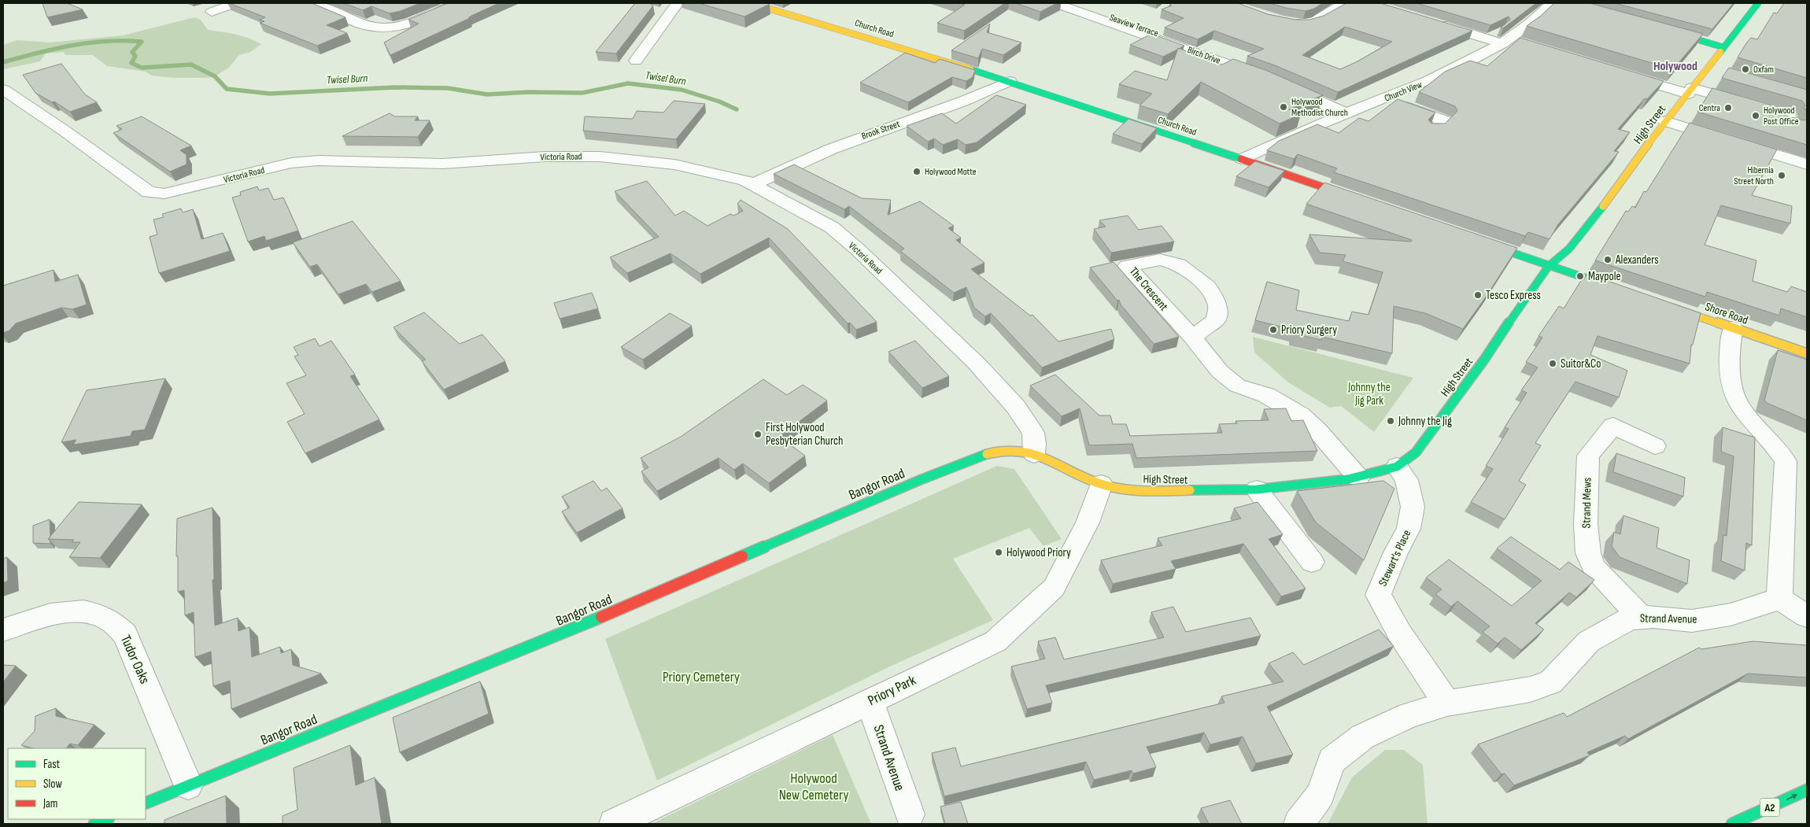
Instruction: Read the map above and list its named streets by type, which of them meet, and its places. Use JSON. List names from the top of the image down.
{
  "streets": {
    "main road": [
      "Church Road",
      "High Street",
      "Shore Road",
      "Bangor Road",
      "A2"
    ],
    "street": [
      "Birch Drive",
      "Church View",
      "Brook Street",
      "Victoria Road",
      "The Crescent",
      "Strand Mews",
      "Stewart's Place",
      "Strand Avenue",
      "Tudor Oaks",
      "Priory Park"
    ]
  },
  "crossings": [
    ["Church Road", "Church View"],
    ["Church Road", "Brook Street"],
    ["High Street", "Victoria Road"],
    ["High Street", "The Crescent"],
    ["High Street", "Bangor Road"],
    ["High Street", "Stewart's Place"],
    ["High Street", "Priory Park"],
    ["Brook Street", "Victoria Road"],
    ["Victoria Road", "Bangor Road"],
    ["Bangor Road", "Tudor Oaks"],
    ["Strand Mews", "Strand Avenue"],
    ["Stewart's Place", "Strand Avenue"],
    ["Strand Avenue", "Priory Park"]
  ],
  "districts": ["Holywood"],
  "water": ["Twisel Burn"],
  "parks": ["Johnny the Jig Park", "Priory Cemetery", "Holywood New Cemetery"],
  "places": [
    "Oxfam",
    "Holywood Methodist Church",
    "Centra",
    "Holywood Post Office",
    "Holywood Motte",
    "Hibernia Street North",
    "Alexanders",
    "Maypole",
    "Tesco Express",
    "Priory Surgery",
    "Suitor&Co",
    "Johnny the Jig",
    "First Holywood Pesbyterian Church",
    "Holywood Priory"
  ],
  "legend": ["Fast", "Slow", "Jam"]
}
